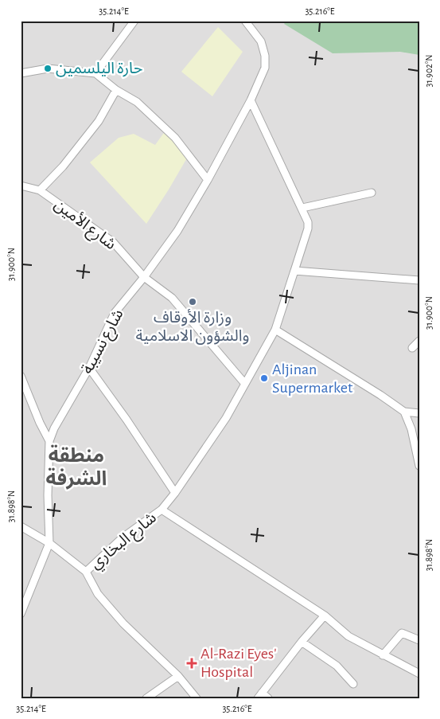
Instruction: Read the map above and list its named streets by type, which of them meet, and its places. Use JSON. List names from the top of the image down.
{
  "streets": {
    "street": ["شارع الأمين", "شارع نسيبة", "شارع البخاري"]
  },
  "crossings": [
    ["شارع الأمين", "شارع نسيبة"],
    ["شارع نسيبة", "شارع البخاري"]
  ],
  "districts": ["منطقة الشرفة"],
  "places": {
    "other": ["حارة اليلسمين", "وزارة الأوقاف والشؤون الاسلامية", "Aljinan Supermarket"],
    "health": ["Al-Razi Eyes' Hospital"]
  },
  "coordinates": [
    "35.214°E",
    "35.216°E",
    "31.902°N",
    "31.900°N",
    "31.898°N"
  ]
}
